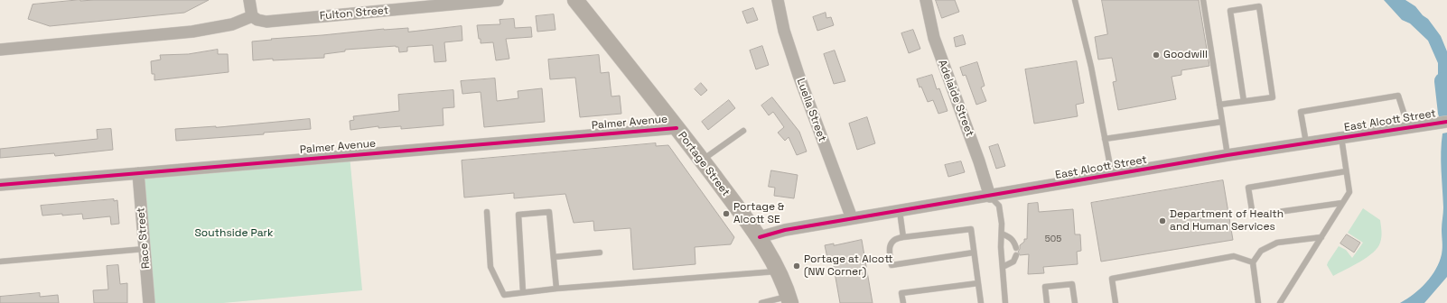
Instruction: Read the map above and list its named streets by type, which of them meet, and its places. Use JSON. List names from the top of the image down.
{
  "streets": {
    "main road": ["Portage Street"],
    "street": [
      "Fulton Street",
      "Adelaide Street",
      "Luella Street",
      "East Alcott Street",
      "Palmer Avenue",
      "Race Street"
    ]
  },
  "crossings": [
    ["Adelaide Street", "East Alcott Street"],
    ["Luella Street", "East Alcott Street"],
    ["East Alcott Street", "Portage Street"],
    ["Palmer Avenue", "Portage Street"],
    ["Palmer Avenue", "Race Street"]
  ],
  "parks": ["Southside Park"],
  "places": [
    "Goodwill",
    "Portage & Alcott SE",
    "Department of Health and Human Services",
    "Portage at Alcott (NW Corner)"
  ],
  "house_numbers": ["505"]
}
